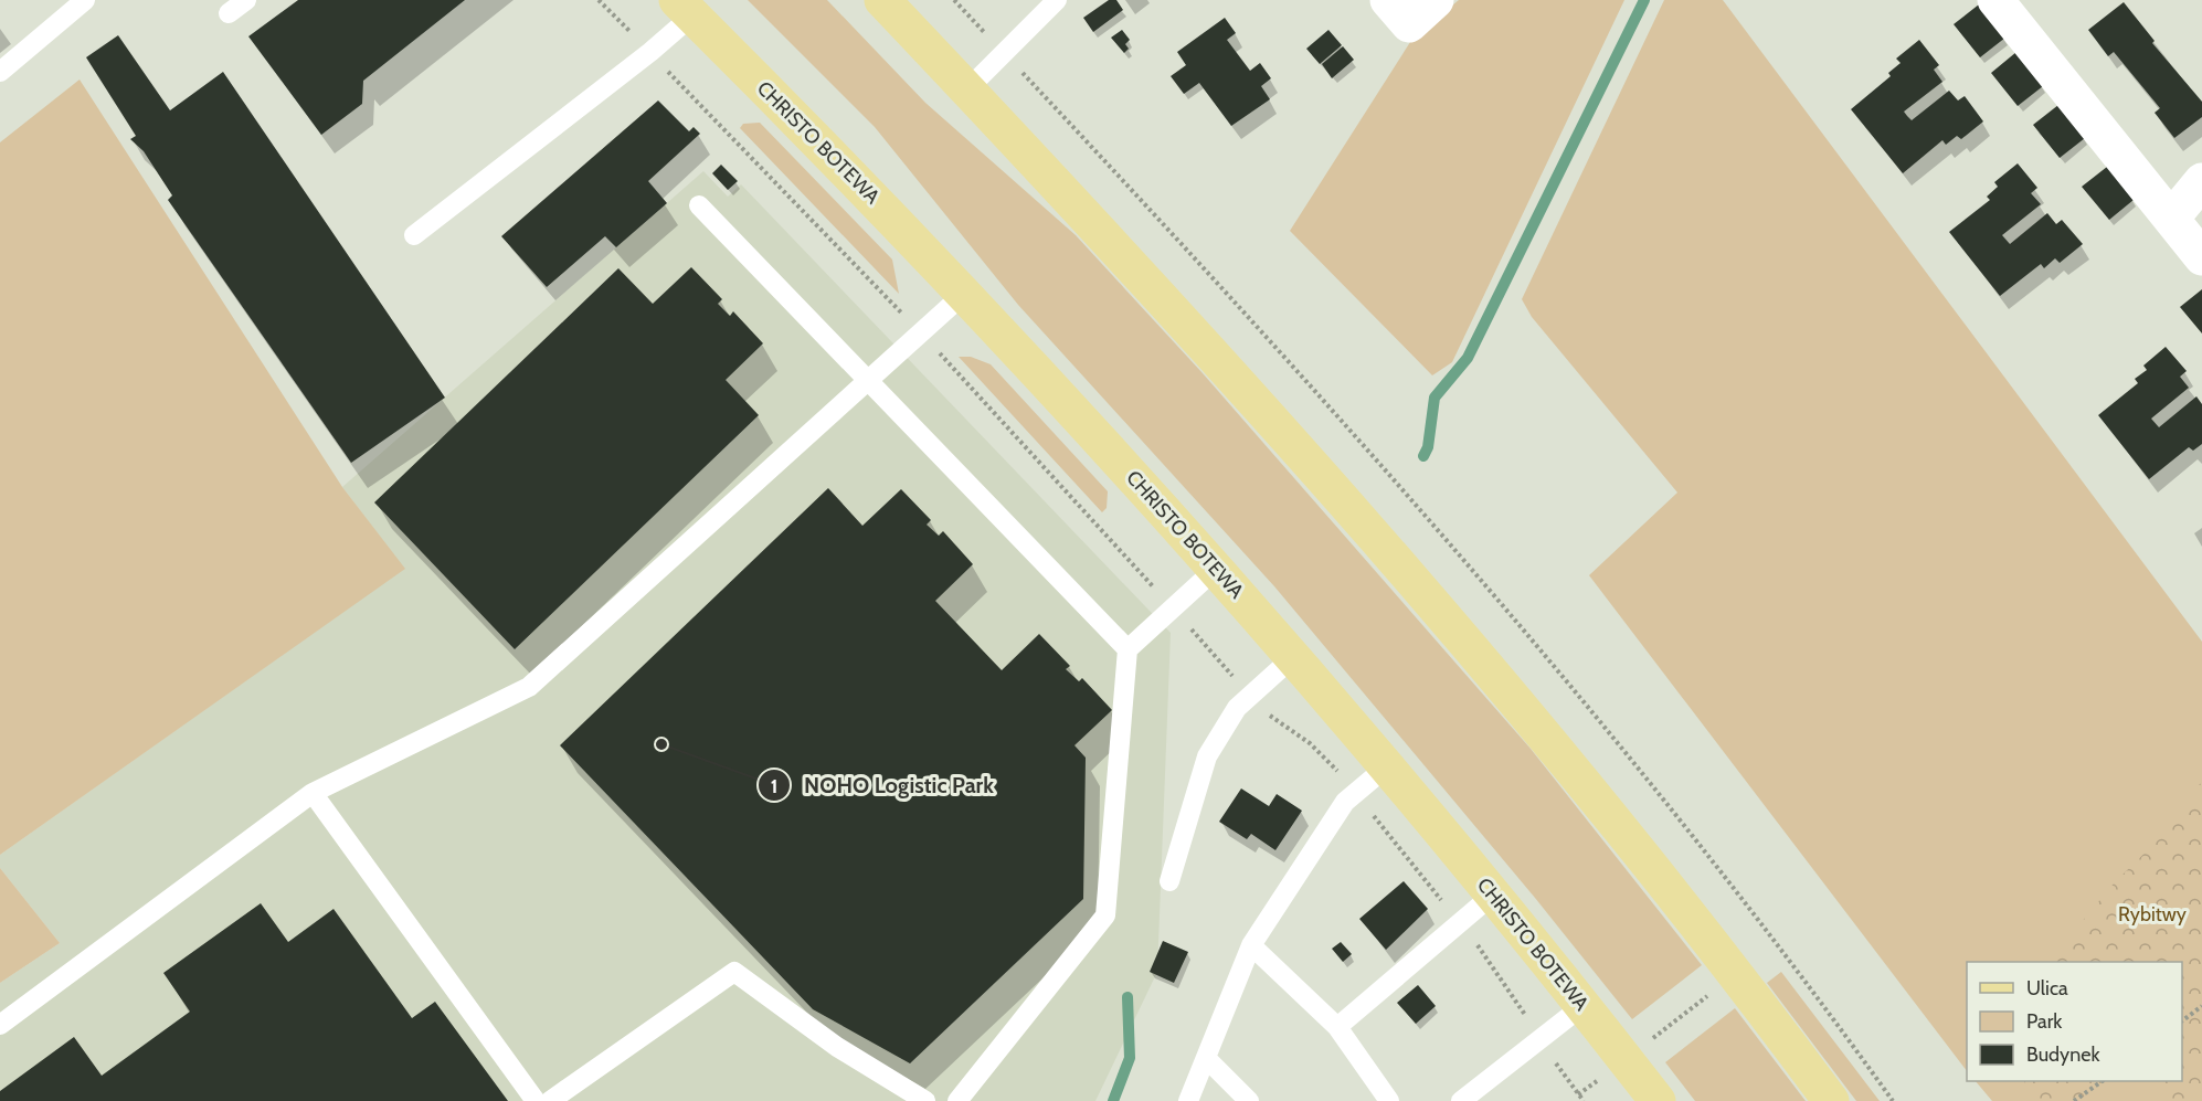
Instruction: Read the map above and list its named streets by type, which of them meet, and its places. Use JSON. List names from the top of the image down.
{
  "streets": {
    "main road": ["CHRISTO BOTEWA"]
  },
  "parks": ["Rybitwy"],
  "places": ["NOHO Logistic Park"],
  "legend": ["Ulica", "Park", "Budynek"]
}
